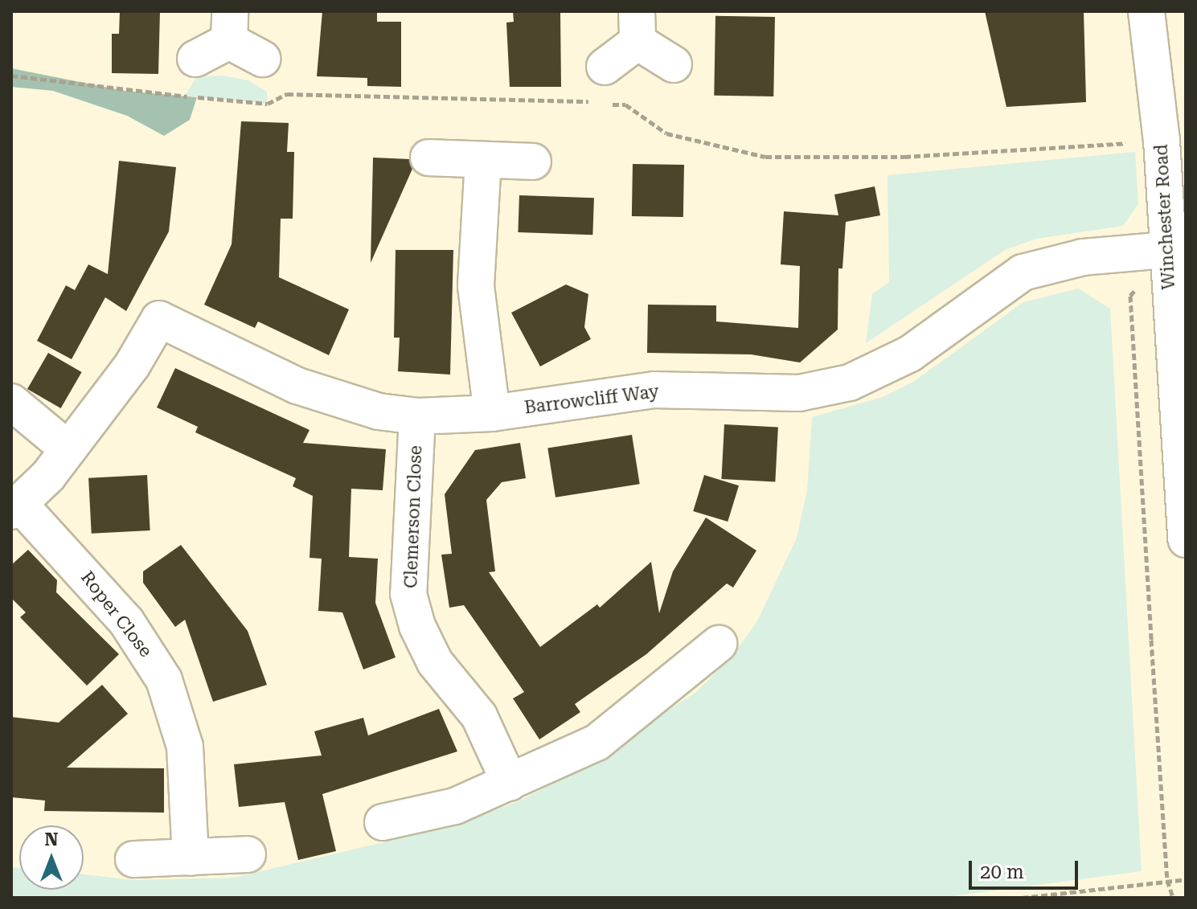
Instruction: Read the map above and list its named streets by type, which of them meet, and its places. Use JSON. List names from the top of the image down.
{
  "streets": {
    "street": [
      "Winchester Road",
      "Barrowcliff Way",
      "Clemerson Close",
      "Roper Close"
    ]
  },
  "crossings": [
    ["Winchester Road", "Barrowcliff Way"],
    ["Barrowcliff Way", "Clemerson Close"],
    ["Barrowcliff Way", "Roper Close"]
  ],
  "scale_bar": "20 m",
  "north": "top"
}
